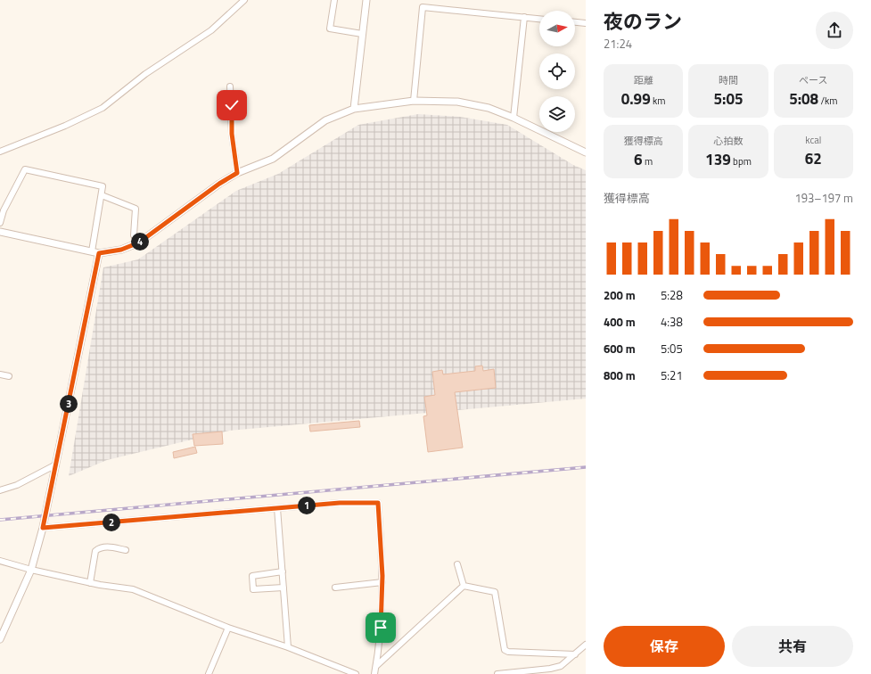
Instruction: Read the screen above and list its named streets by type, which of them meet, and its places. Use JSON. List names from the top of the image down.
{
  "north": "right",
  "page": {
    "heading": ["夜のラン", "21:24"],
    "stats": [
      ["距離", "0.99 km"],
      ["時間", "5:05"],
      ["ペース", "5:08 /km"],
      ["獲得標高", "6 m"],
      ["心拍数", "139 bpm"],
      ["kcal", "62"]
    ],
    "chart": ["獲得標高", "193–197 m"],
    "pins": [
      "4",
      "3",
      "1",
      "2"
    ],
    "list": [
      {
        "name": "200 m",
        "note": "5:28"
      },
      {
        "name": "400 m",
        "note": "4:38"
      },
      {
        "name": "600 m",
        "note": "5:05"
      },
      {
        "name": "800 m",
        "note": "5:21"
      }
    ],
    "buttons": ["保存", "共有"]
  }
}
